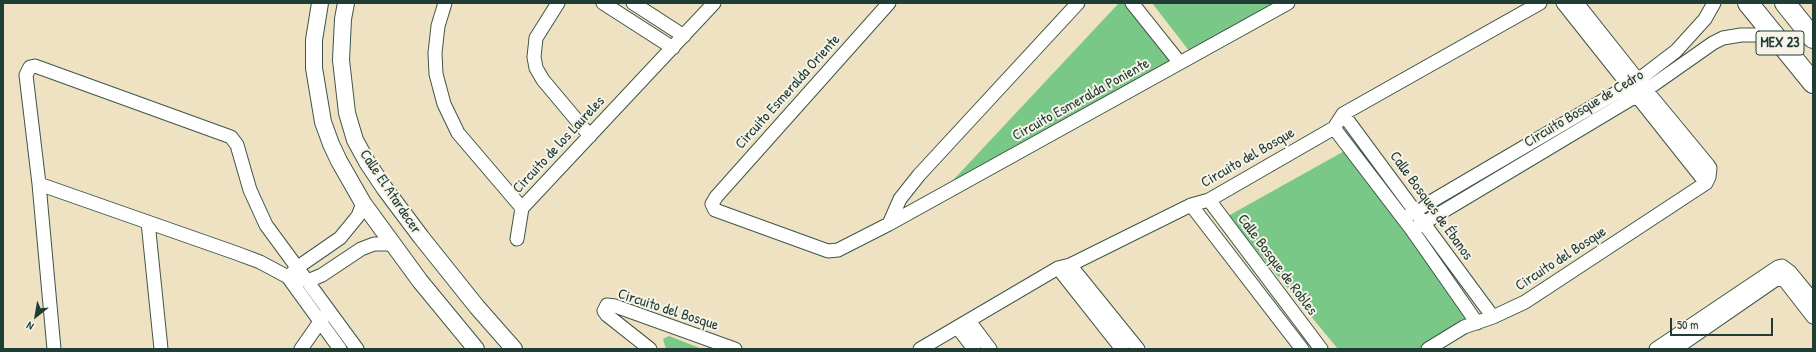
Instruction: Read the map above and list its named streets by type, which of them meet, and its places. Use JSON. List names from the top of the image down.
{
  "streets": {
    "main road": ["MEX 23"],
    "street": [
      "Circuito Esmeralda Oriente",
      "Circuito Esmeralda Poniente",
      "Circuito Bosque de Cedro",
      "Circuito de los Laureles",
      "Circuito del Bosque",
      "Calle El Atardecer",
      "Calle Bosques de Ébanos",
      "Calle Bosque de Robles"
    ]
  },
  "crossings": [
    ["MEX 23", "Circuito Bosque de Cedro"],
    ["Circuito Esmeralda Oriente", "Circuito Esmeralda Poniente"],
    ["Circuito Bosque de Cedro", "Circuito del Bosque"],
    ["Circuito Bosque de Cedro", "Calle Bosques de Ébanos"],
    ["Circuito del Bosque", "Calle Bosques de Ébanos"],
    ["Circuito del Bosque", "Calle Bosque de Robles"]
  ],
  "scale_bar": "50 m",
  "north": "bottom left"
}
